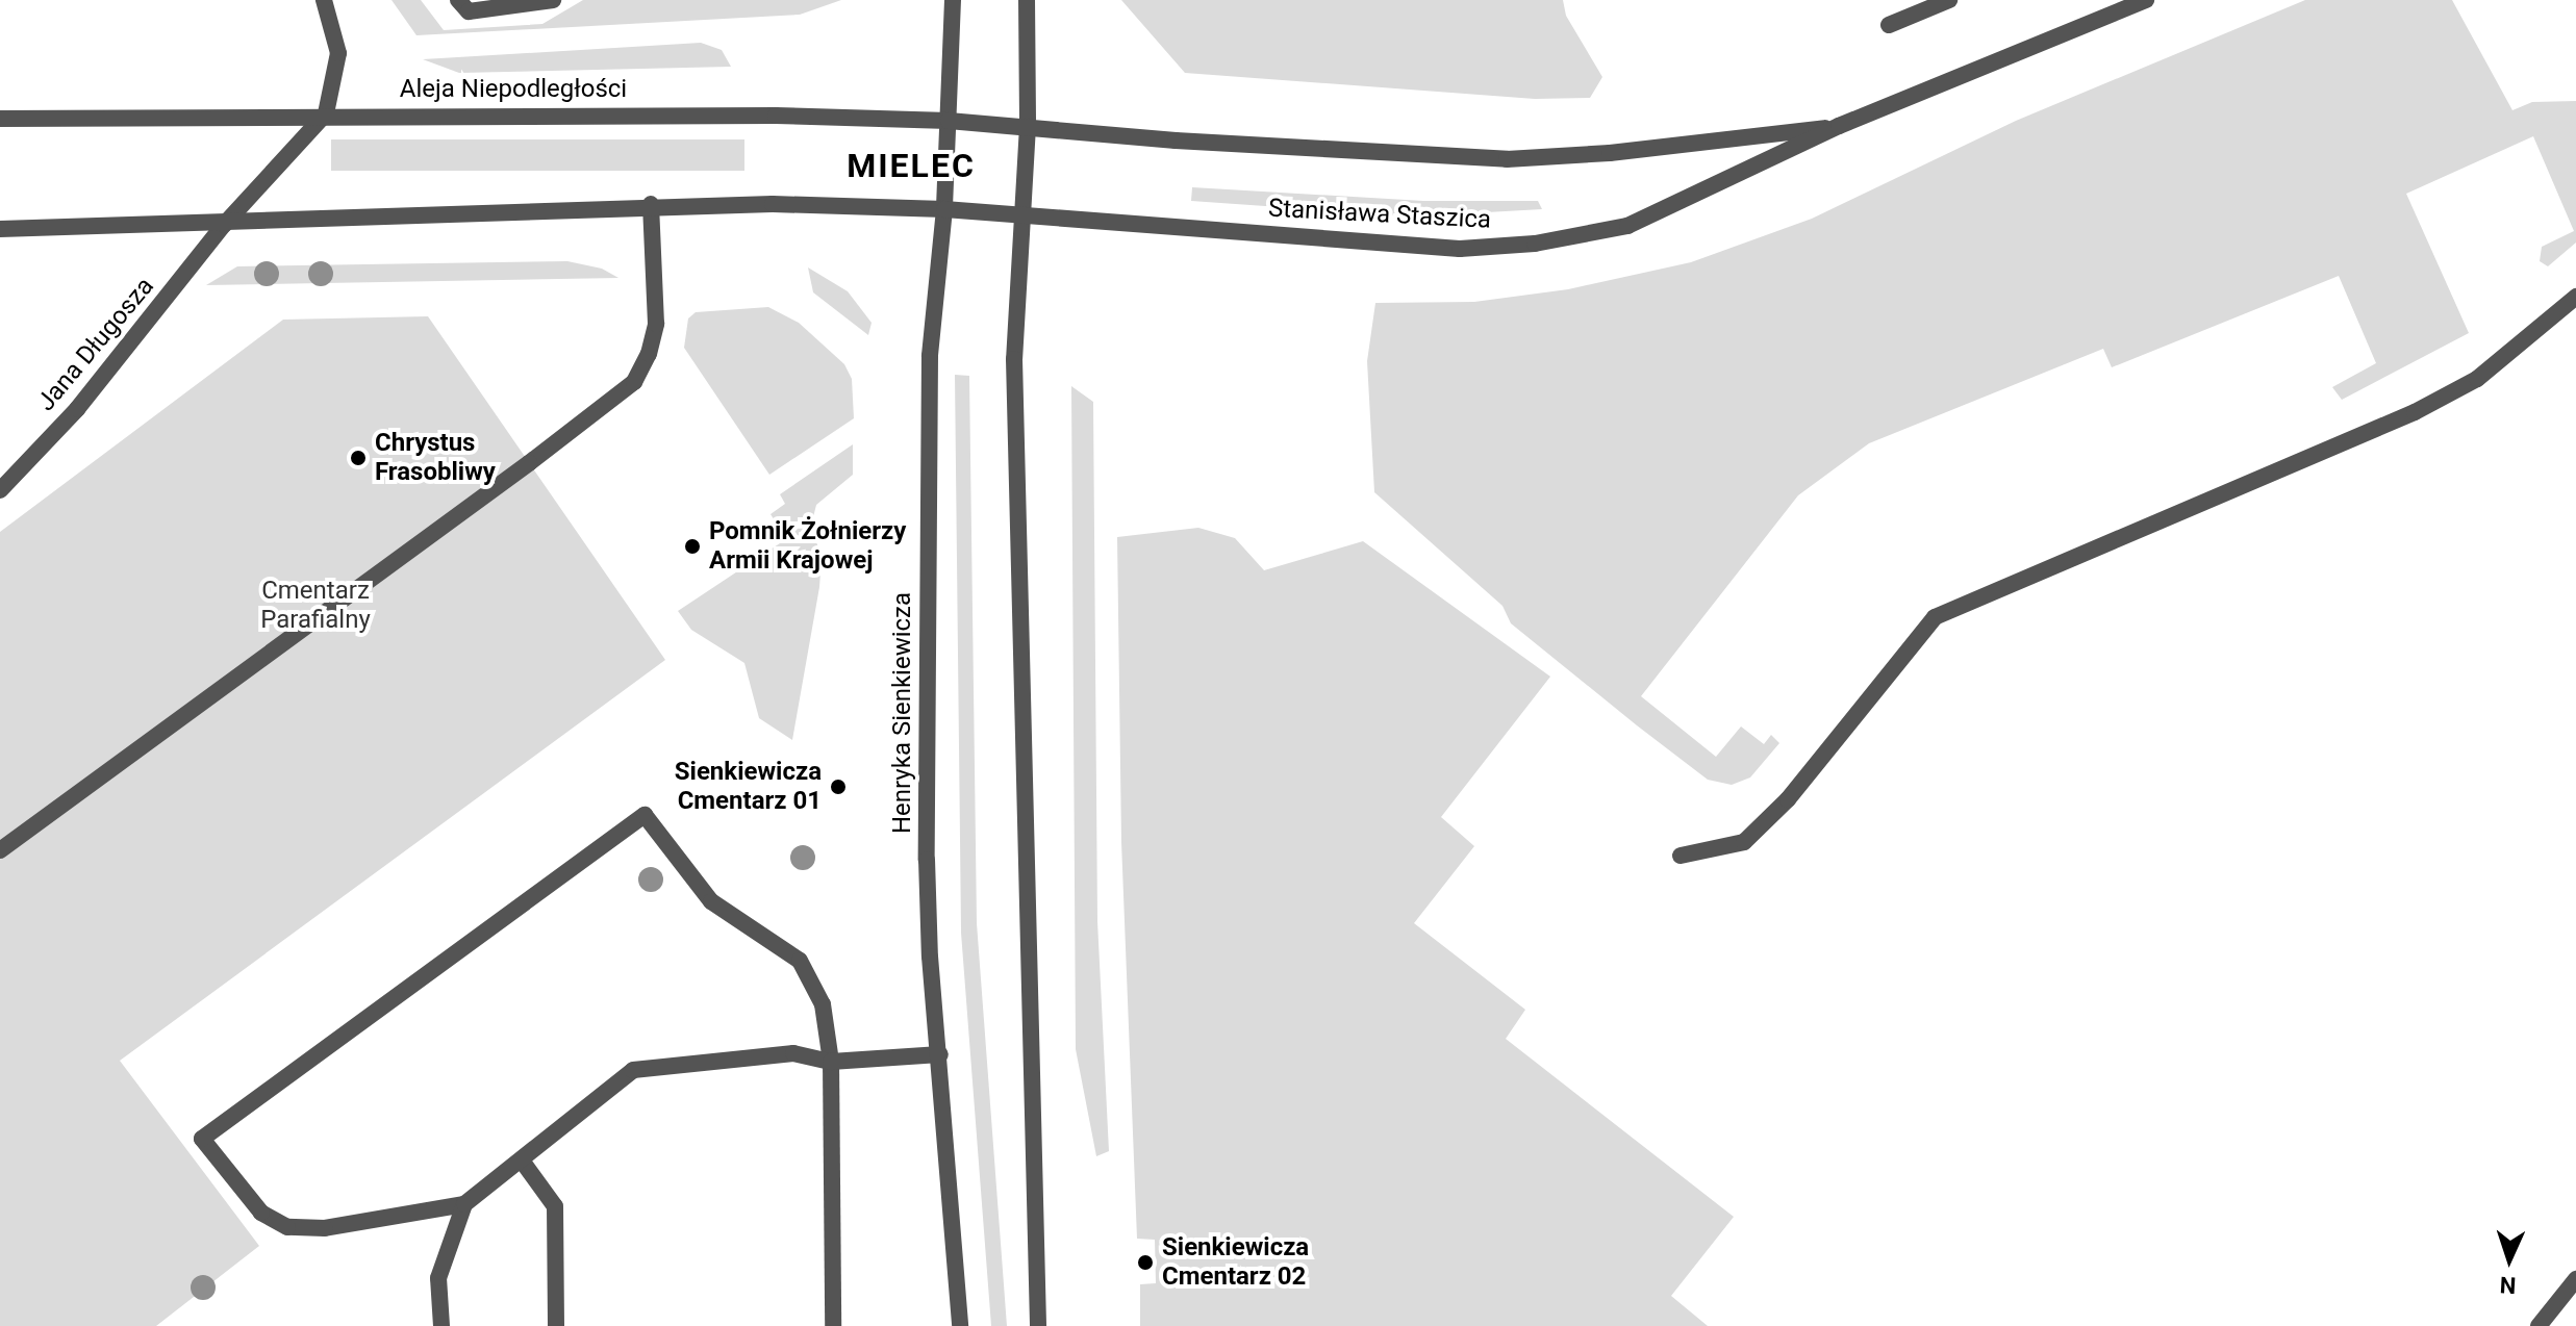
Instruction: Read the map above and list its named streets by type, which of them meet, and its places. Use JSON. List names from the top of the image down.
{
  "streets": {
    "street": [
      "Aleja Niepodległości",
      "Stanisława Staszica",
      "Jana Długosza",
      "Henryka Sienkiewicza"
    ]
  },
  "crossings": [
    ["Aleja Niepodległości", "Stanisława Staszica"],
    ["Aleja Niepodległości", "Jana Długosza"],
    ["Aleja Niepodległości", "Henryka Sienkiewicza"],
    ["Stanisława Staszica", "Henryka Sienkiewicza"]
  ],
  "districts": ["MIELEC"],
  "parks": ["Cmentarz Parafialny"],
  "places": [
    "Chrystus Frasobliwy",
    "Pomnik Żołnierzy Armii Krajowej",
    "Sienkiewicza Cmentarz 01",
    "Sienkiewicza Cmentarz 02"
  ],
  "north": "bottom"
}
